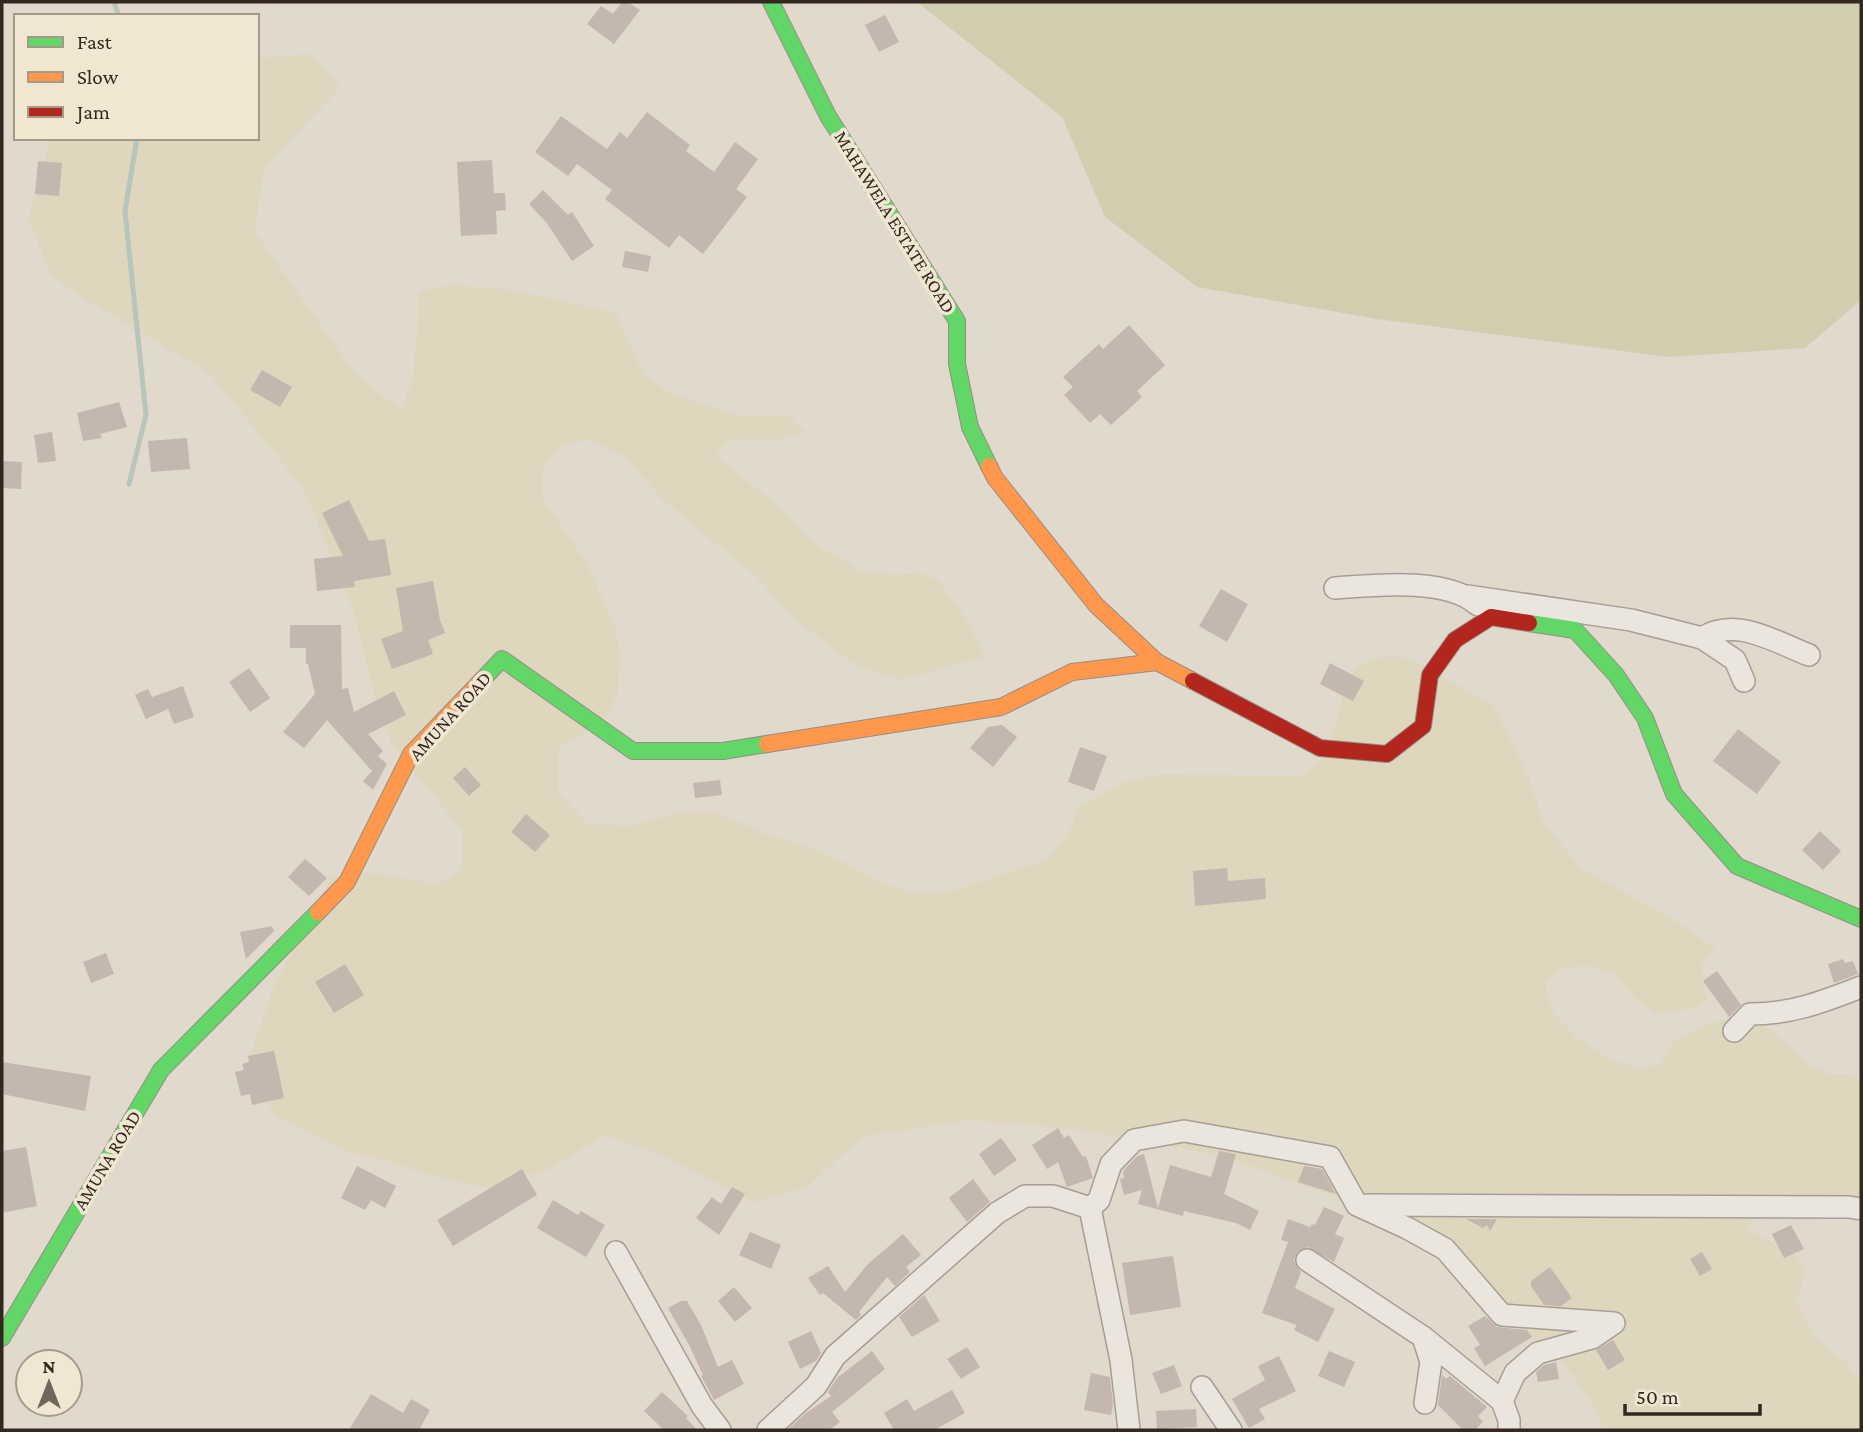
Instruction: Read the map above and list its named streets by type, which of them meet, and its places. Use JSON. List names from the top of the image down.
{
  "streets": {
    "street": ["MAHAWELA ESTATE ROAD", "AMUNA ROAD"]
  },
  "crossings": [
    ["MAHAWELA ESTATE ROAD", "AMUNA ROAD"]
  ],
  "legend": ["Fast", "Slow", "Jam"],
  "scale_bar": "50 m",
  "north": "top"
}
